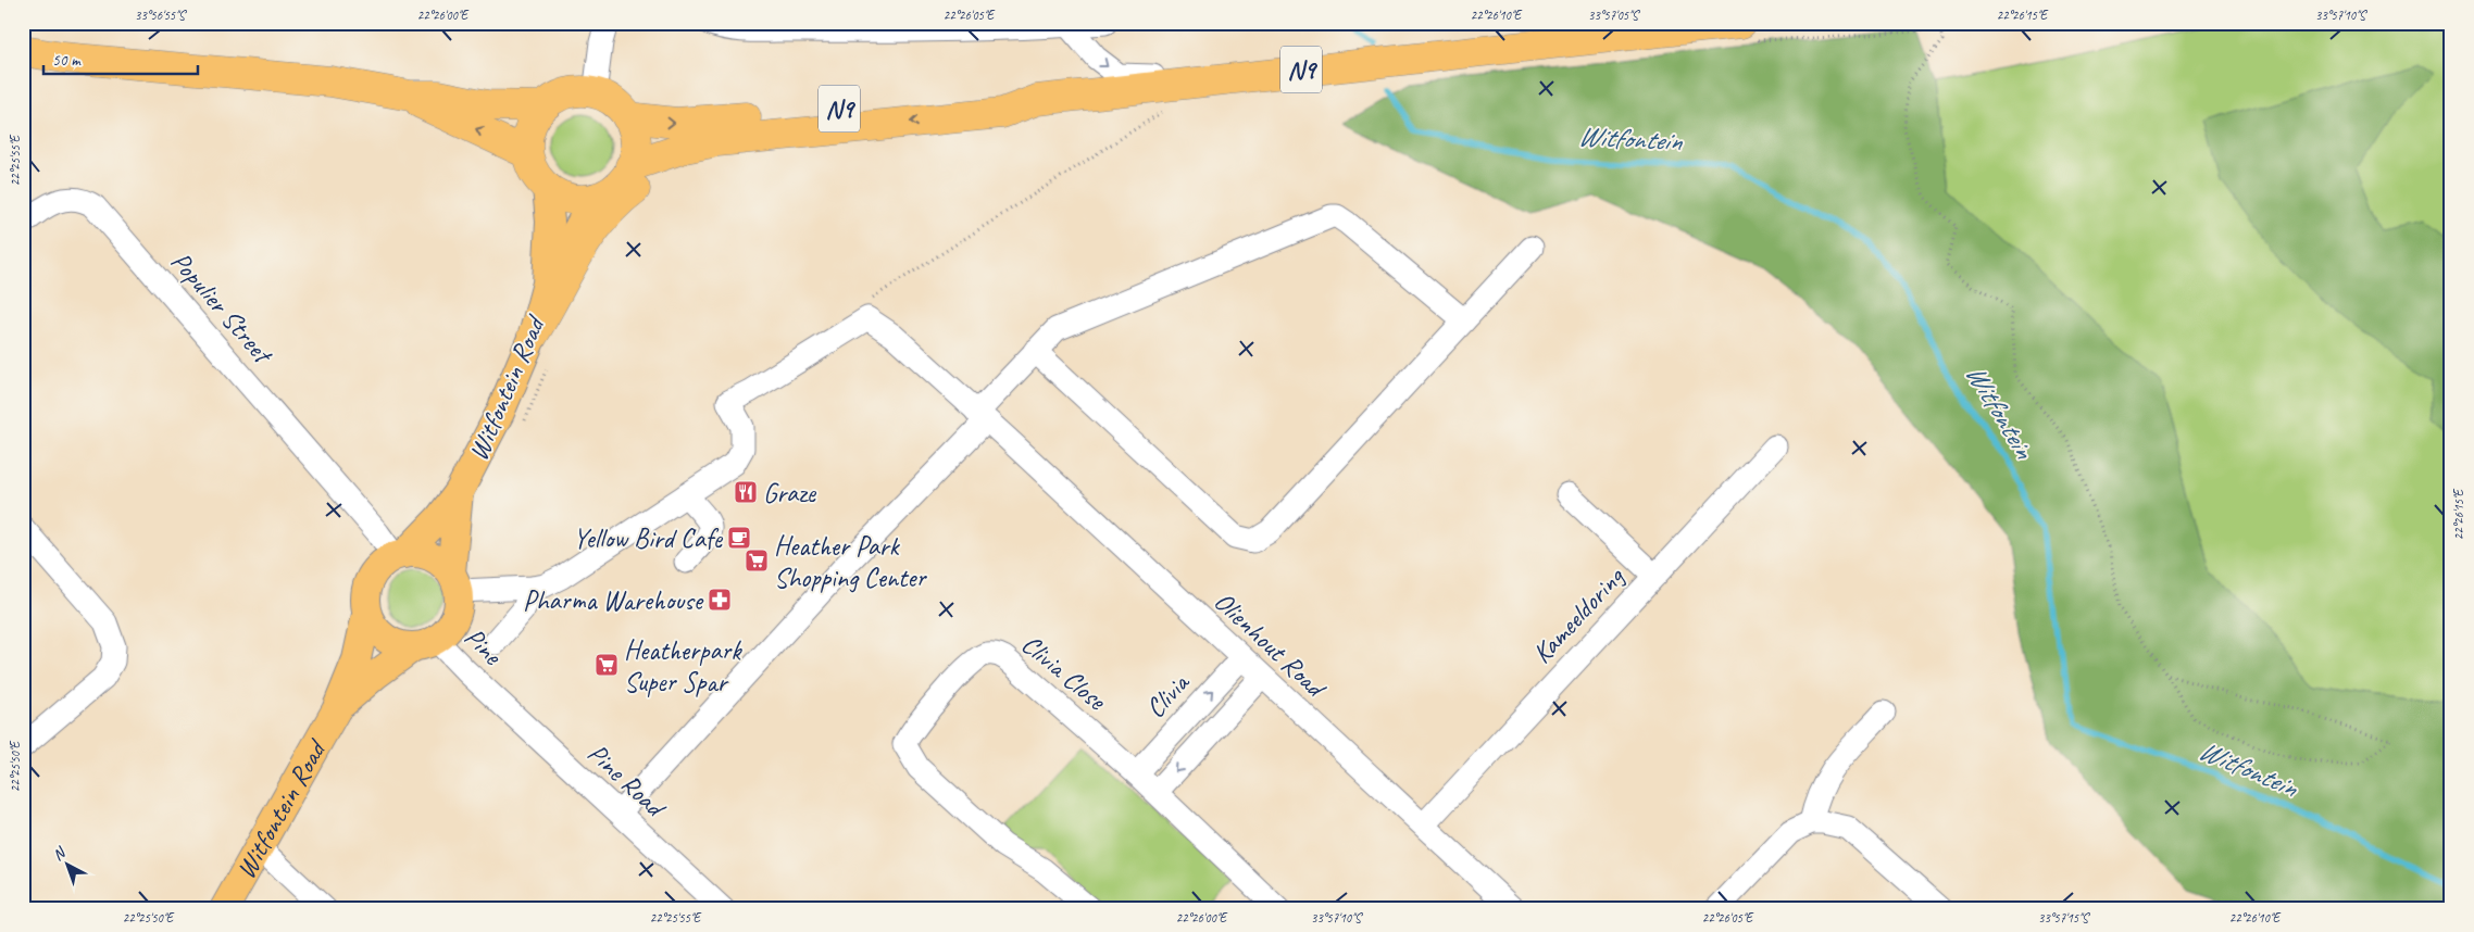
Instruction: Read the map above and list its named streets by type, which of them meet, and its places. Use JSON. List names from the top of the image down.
{
  "streets": {
    "highway": ["N9"],
    "main road": ["Witfontein Road"],
    "street": [
      "Populier Street",
      "Kameeldoring",
      "Olienhout Road",
      "Pine",
      "Clivia Close",
      "Clivia",
      "Pine Road"
    ]
  },
  "crossings": [
    ["N9", "Witfontein Road"],
    ["Populier Street", "Witfontein Road"],
    ["Populier Street", "Pine"],
    ["Witfontein Road", "Pine"],
    ["Kameeldoring", "Olienhout Road"],
    ["Olienhout Road", "Clivia"],
    ["Pine", "Pine Road"],
    ["Clivia Close", "Clivia"]
  ],
  "water": ["Witfontein"],
  "places": {
    "restaurant": ["Graze"],
    "cafe": ["Yellow Bird Cafe"],
    "supermarket": ["Heather Park Shopping Center", "Heatherpark Super Spar"],
    "pharmacy": ["Pharma Warehouse"]
  },
  "scale_bar": "50 m",
  "north": "top left",
  "coordinates": [
    "33°56'55\"S",
    "22°26'00\"E",
    "22°26'05\"E",
    "22°26'10\"E",
    "33°57'05\"S",
    "22°26'15\"E",
    "33°57'10\"S",
    "22°25'55\"E",
    "22°25'50\"E",
    "33°57'15\"S"
  ]
}
